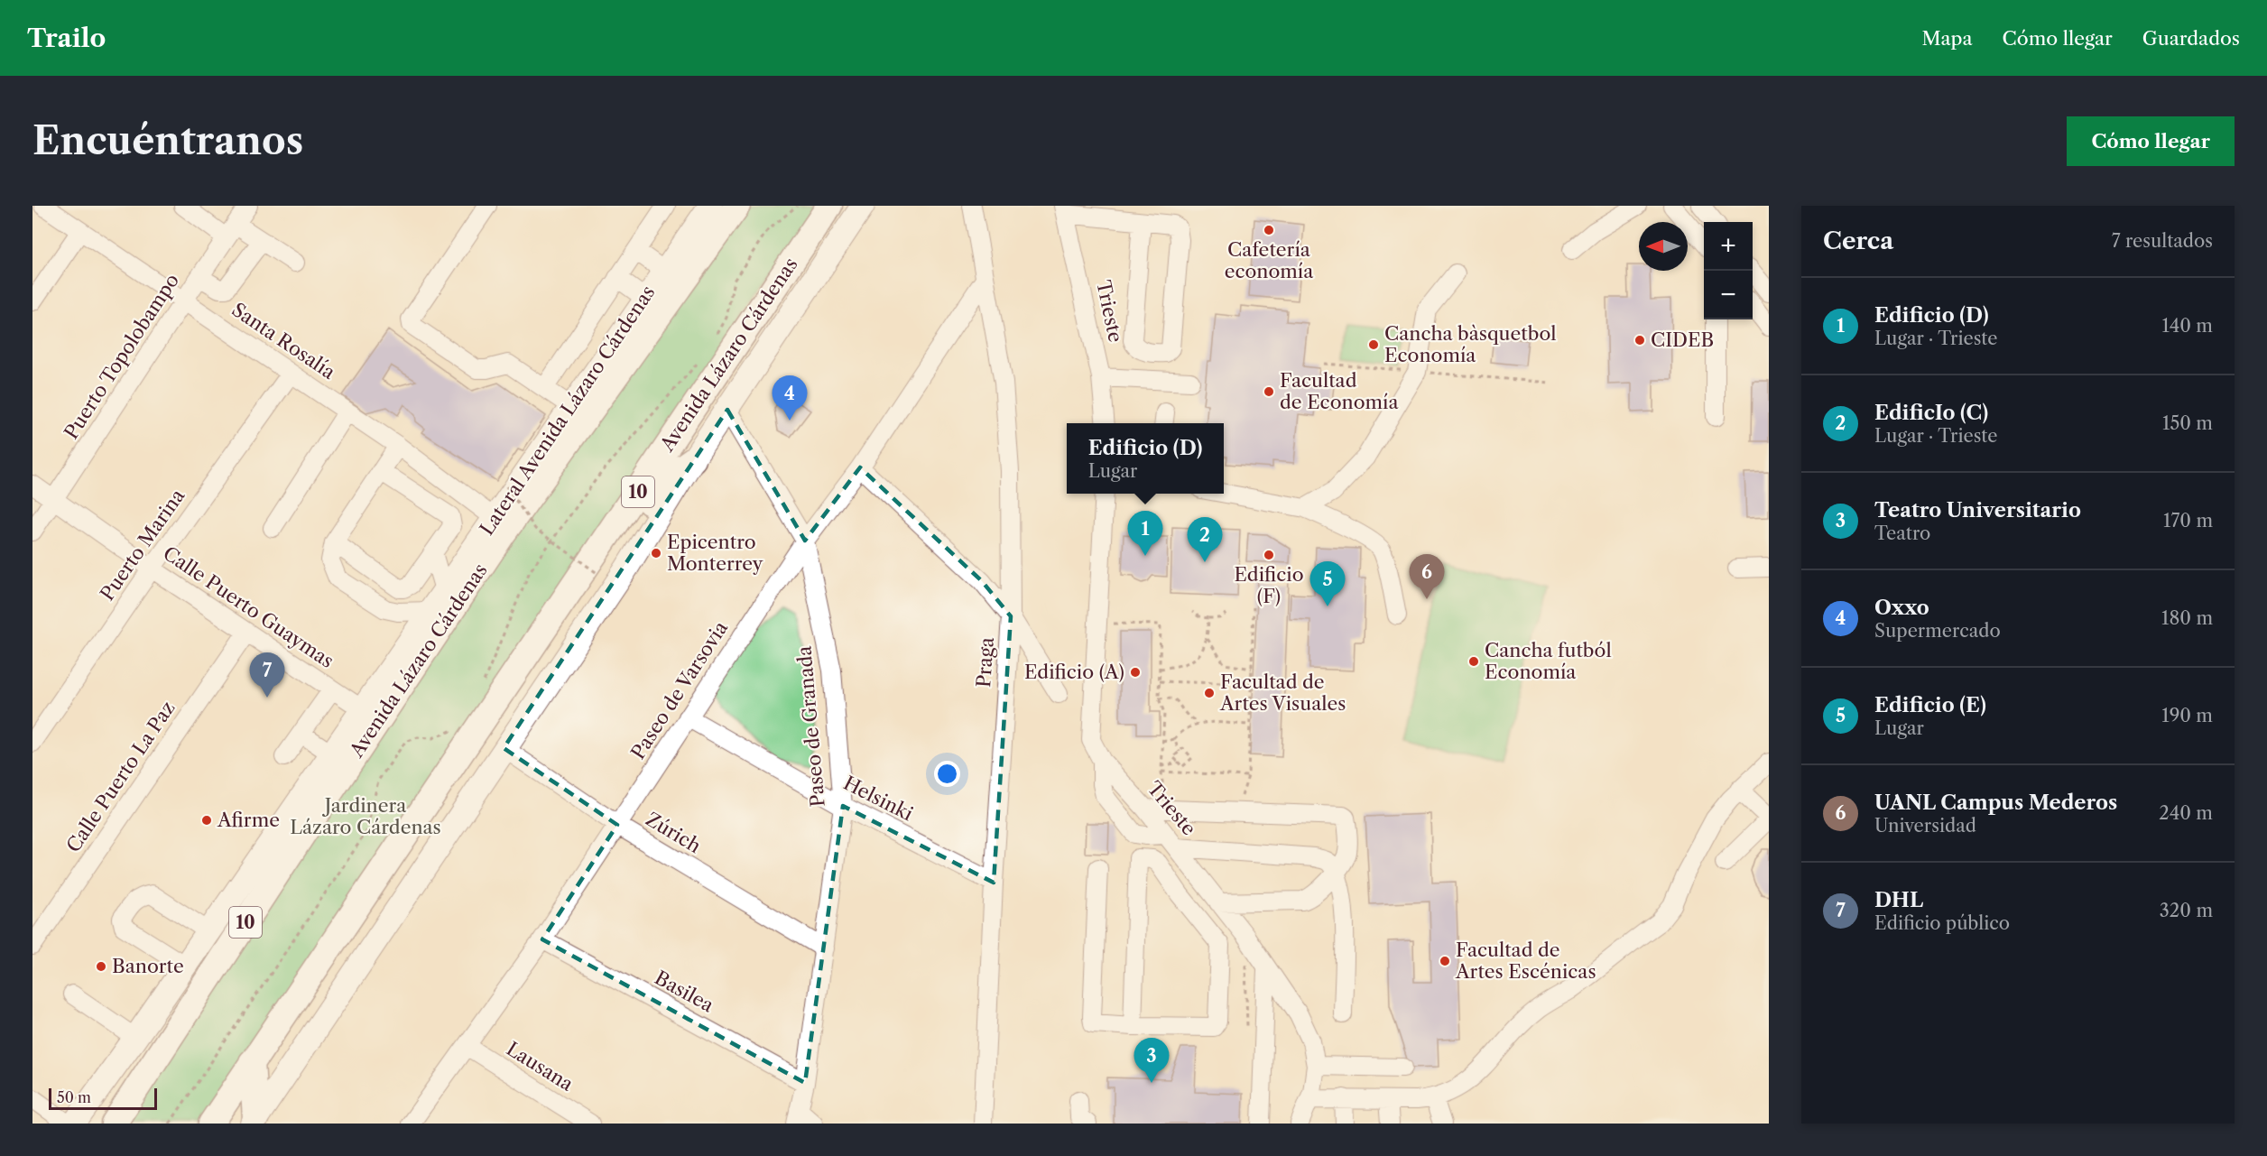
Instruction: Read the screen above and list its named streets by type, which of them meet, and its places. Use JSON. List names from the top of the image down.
{
  "streets": {
    "highway": ["Avenida Lázaro Cárdenas", "10"],
    "main road": ["Lateral Avenida Lázaro Cárdenas"],
    "street": [
      "Trieste",
      "Santa Rosalía",
      "Puerto Topolobampo",
      "Puerto Marina",
      "Calle Puerto Guaymas",
      "Praga",
      "Paseo de Varsovia",
      "Paseo de Granada",
      "Calle Puerto La Paz",
      "Helsinki",
      "Zúrich",
      "Basilea",
      "Lausana"
    ]
  },
  "crossings": [
    ["Santa Rosalía", "Puerto Topolobampo"],
    ["Santa Rosalía", "Lateral Avenida Lázaro Cárdenas"],
    ["Santa Rosalía", "Puerto Marina"],
    ["Puerto Topolobampo", "Calle Puerto Guaymas"],
    ["Lateral Avenida Lázaro Cárdenas", "Calle Puerto Guaymas"],
    ["Puerto Marina", "Calle Puerto Guaymas"],
    ["Calle Puerto Guaymas", "Calle Puerto La Paz"],
    ["Praga", "Paseo de Varsovia"],
    ["Praga", "Helsinki"],
    ["Paseo de Varsovia", "Paseo de Granada"],
    ["Paseo de Varsovia", "Helsinki"],
    ["Paseo de Varsovia", "Zúrich"],
    ["Paseo de Varsovia", "Basilea"],
    ["Paseo de Varsovia", "Lausana"],
    ["Paseo de Granada", "Helsinki"],
    ["Paseo de Granada", "Zúrich"],
    ["Paseo de Granada", "Basilea"]
  ],
  "parks": ["Jardinera Lázaro Cárdenas"],
  "places": [
    "Cafetería economía",
    "CIDEB",
    "Cancha bàsquetbol Economía",
    "Facultad de Economía",
    "Epicentro Monterrey",
    "Edificio (F)",
    "Cancha futból Economía",
    "Edificio (A)",
    "Facultad de Artes Visuales",
    "Afirme",
    "Facultad de Artes Escénicas",
    "Banorte"
  ],
  "scale_bar": "50 m",
  "north": "left",
  "page": {
    "header": "Trailo",
    "nav": ["Mapa", "Cómo llegar", "Guardados"],
    "buttons": "Cómo llegar",
    "title": "Encuéntranos",
    "heading": ["Cerca", "7 resultados"],
    "map_buttons": ["+", "−"],
    "list": [
      {
        "mark": "1",
        "name": "Edificio (D)",
        "note": "Lugar · Trieste",
        "value": "140 m"
      },
      {
        "mark": "2",
        "name": "EdificIo (C)",
        "note": "Lugar · Trieste",
        "value": "150 m"
      },
      {
        "mark": "3",
        "name": "Teatro Universitario",
        "note": "Teatro",
        "value": "170 m"
      },
      {
        "mark": "4",
        "name": "Oxxo",
        "note": "Supermercado",
        "value": "180 m"
      },
      {
        "mark": "5",
        "name": "Edificio (E)",
        "note": "Lugar",
        "value": "190 m"
      },
      {
        "mark": "6",
        "name": "UANL Campus Mederos",
        "note": "Universidad",
        "value": "240 m"
      },
      {
        "mark": "7",
        "name": "DHL",
        "note": "Edificio público",
        "value": "320 m"
      }
    ],
    "pins": [
      "4",
      "1",
      "2",
      "6",
      "5",
      "7",
      "3"
    ],
    "popup": ["Edificio (D)", "Lugar"],
    "scale": "50 m"
  }
}
